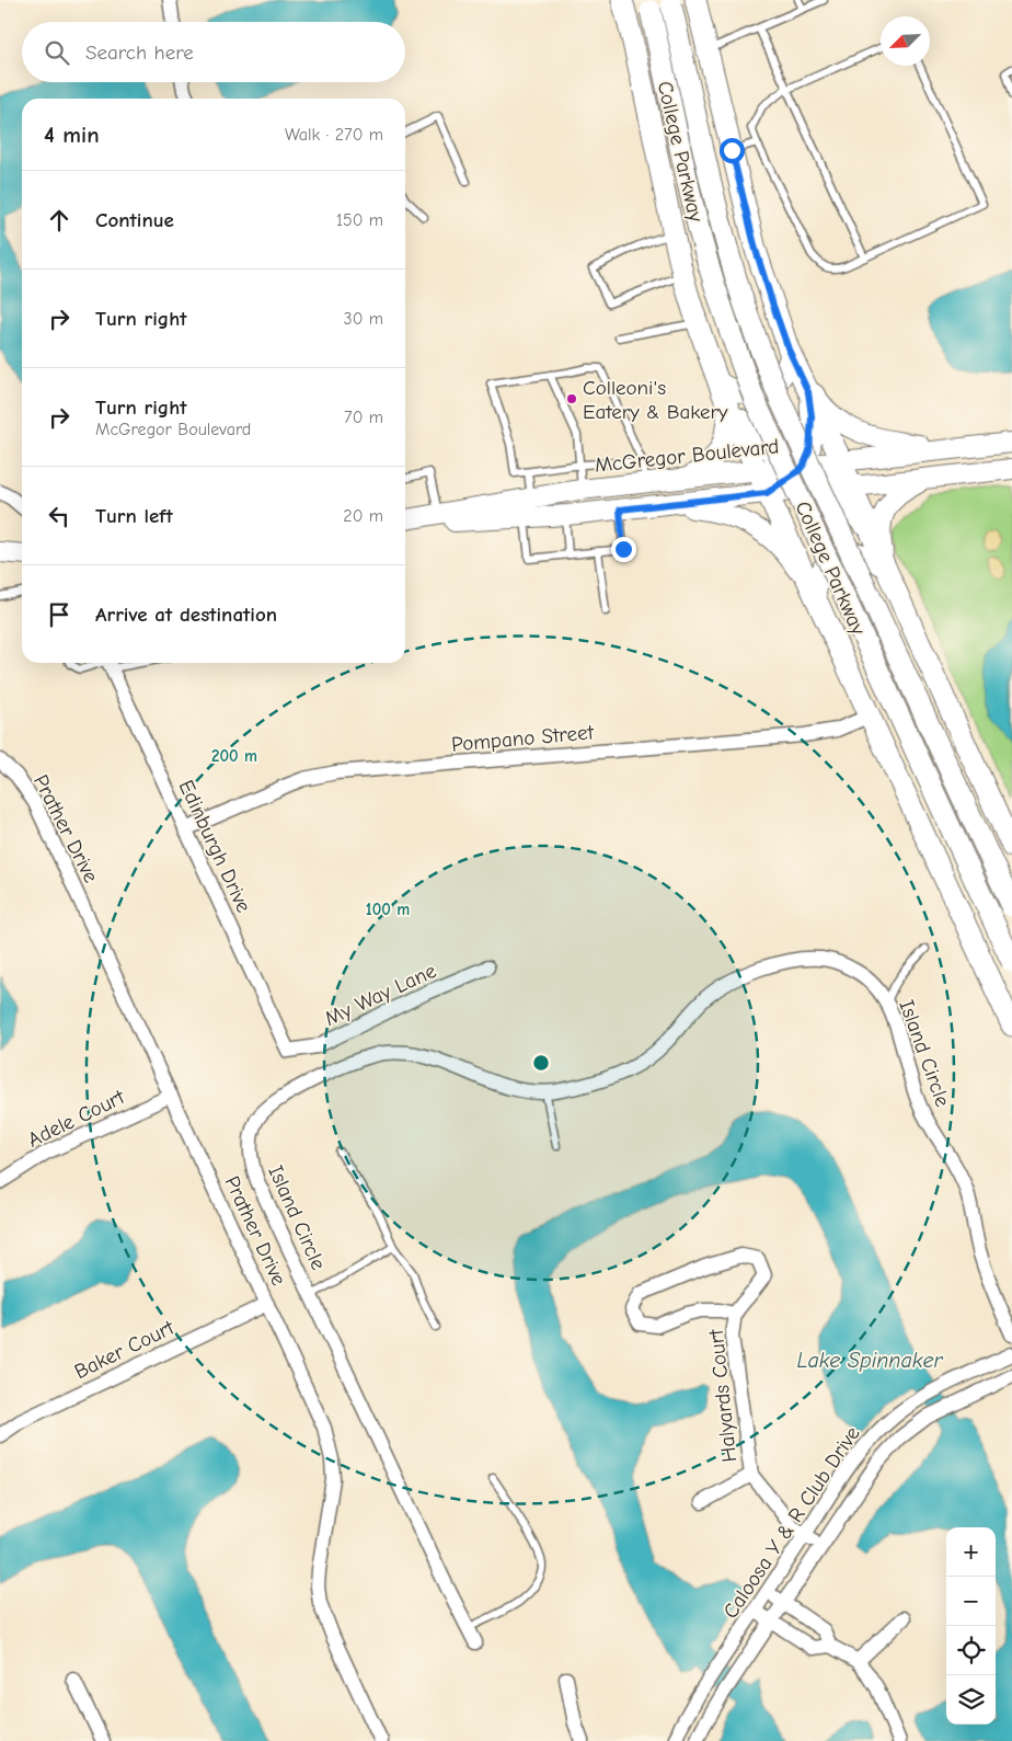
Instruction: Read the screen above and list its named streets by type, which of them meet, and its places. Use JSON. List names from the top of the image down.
{
  "streets": {
    "main road": ["College Parkway", "McGregor Boulevard"],
    "street": [
      "Pompano Street",
      "Prather Drive",
      "Edinburgh Drive",
      "My Way Lane",
      "Island Circle",
      "Adele Court",
      "Baker Court",
      "Halyards Court",
      "Caloosa Y & R Club Drive"
    ]
  },
  "crossings": [
    ["Pompano Street", "Edinburgh Drive"],
    ["Prather Drive", "Adele Court"],
    ["Prather Drive", "Baker Court"],
    ["Edinburgh Drive", "My Way Lane"],
    ["Halyards Court", "Caloosa Y & R Club Drive"]
  ],
  "water": ["Lake Spinnaker"],
  "places": ["Colleoni's Eatery & Bakery"],
  "north": "bottom left",
  "page": {
    "search": "Search here",
    "heading": ["4 min", "Walk · 270 m"],
    "list": [
      ["Continue", "150 m"],
      ["Turn right", "30 m"],
      ["Turn right", "McGregor Boulevard", "70 m"],
      ["Turn left", "20 m"],
      "Arrive at destination"
    ],
    "map_buttons": ["+", "−"]
  },
  "rings": ["200 m", "100 m"]
}
